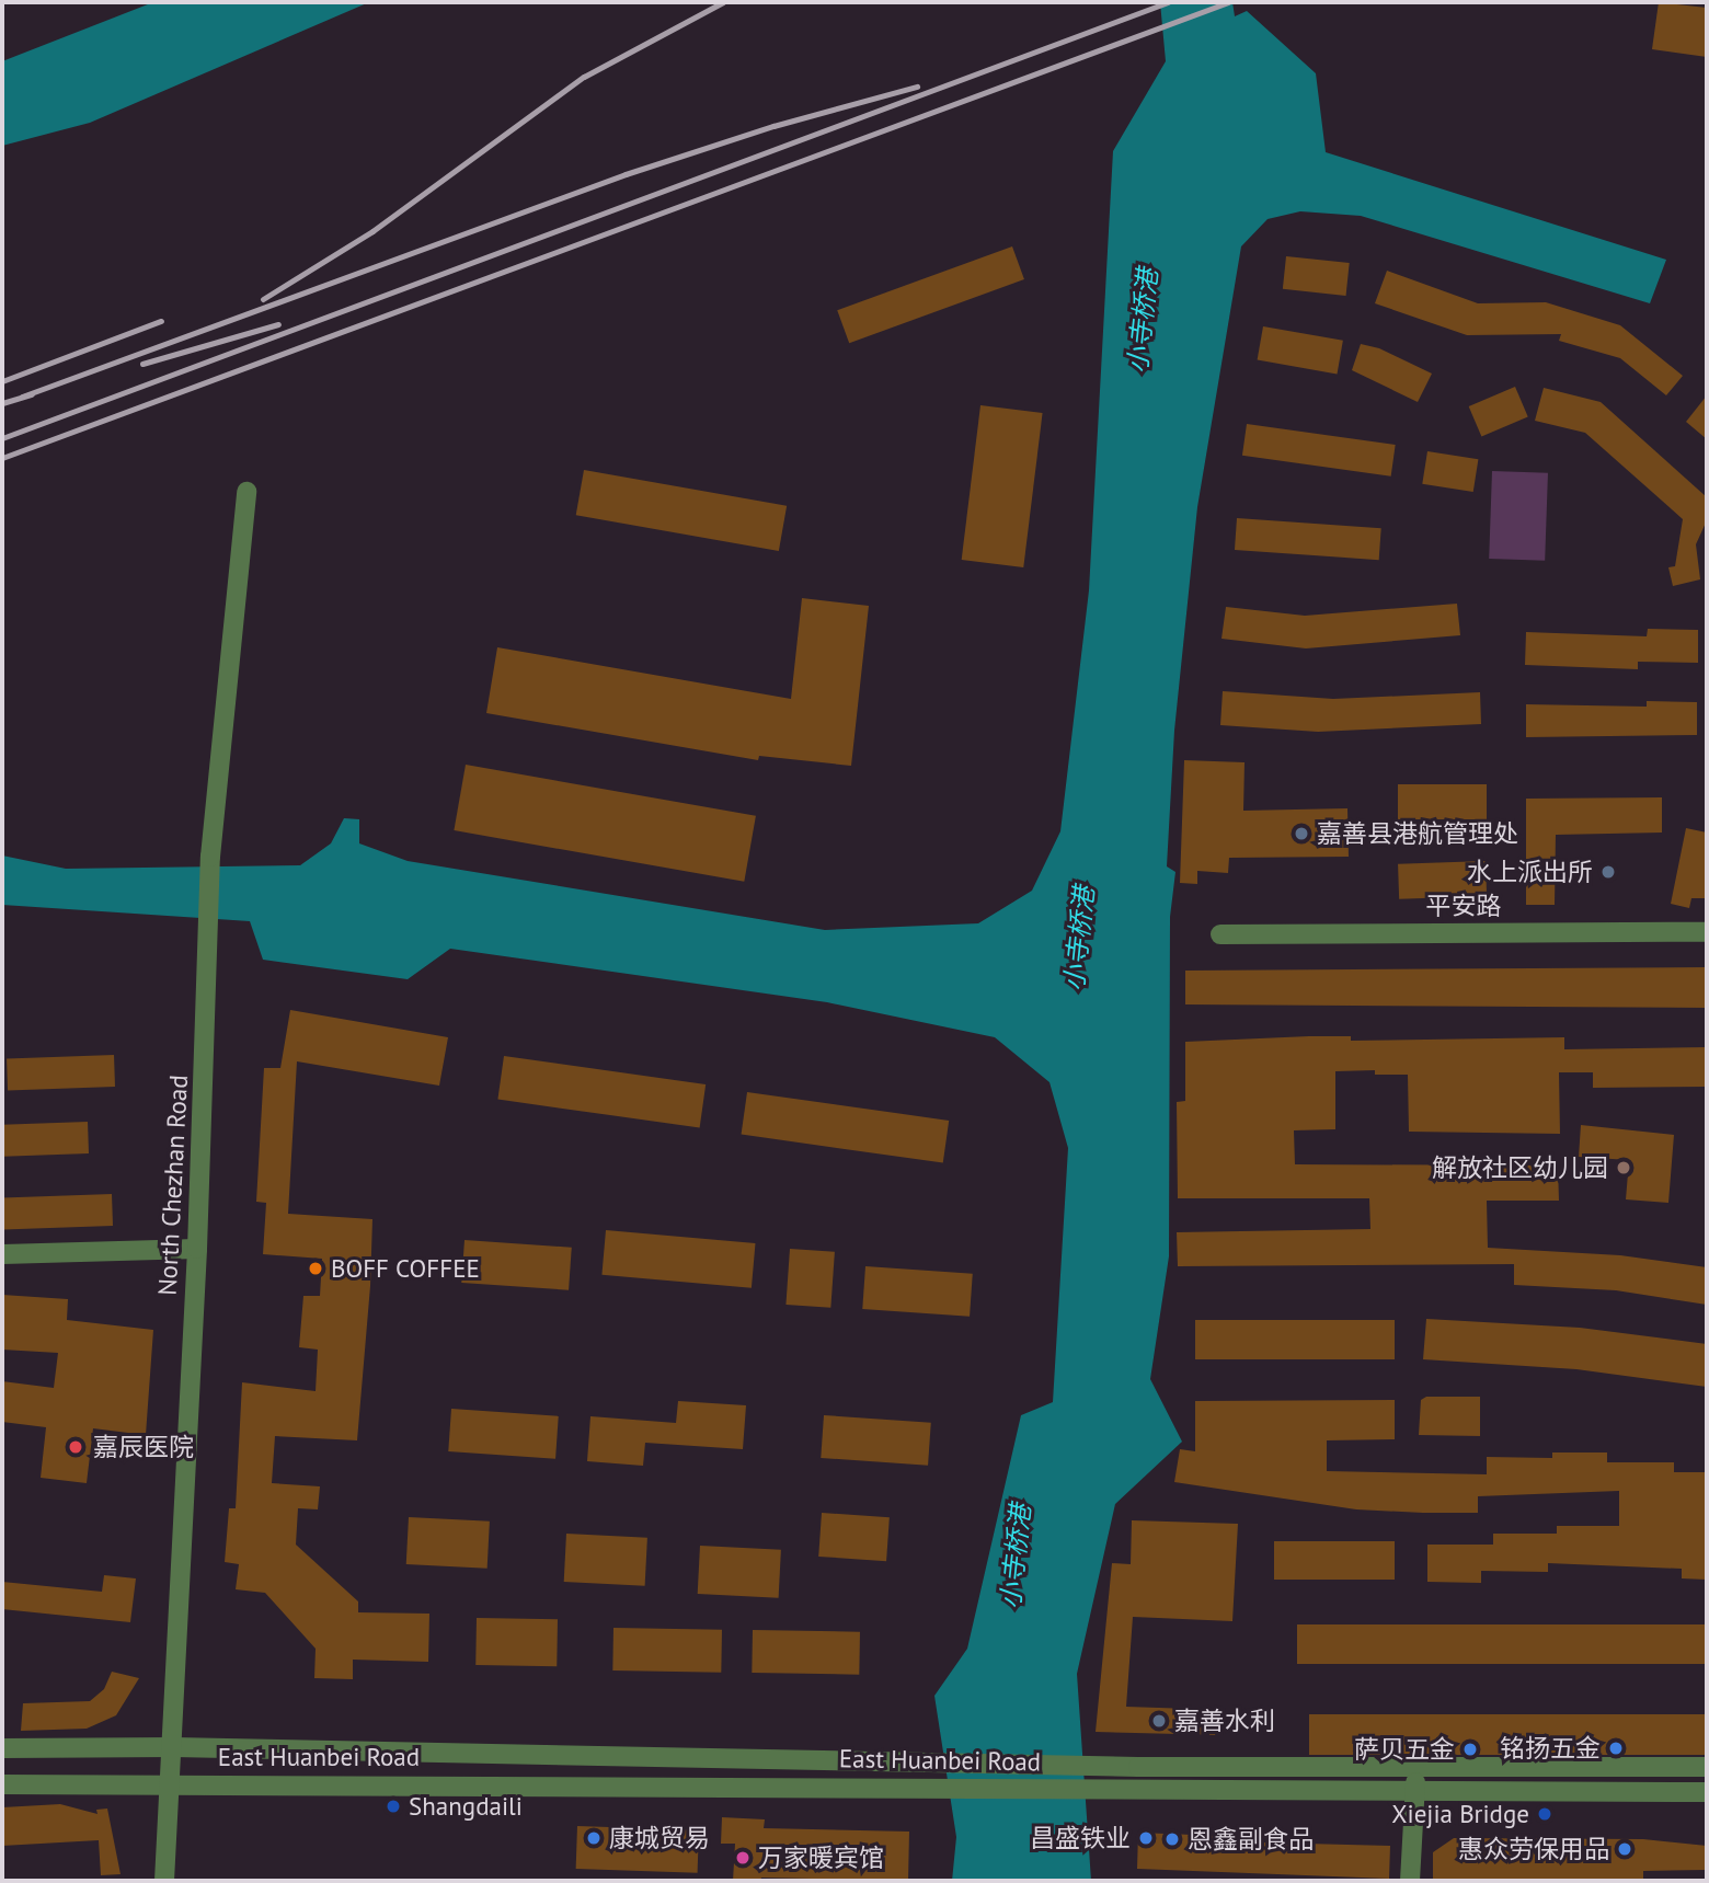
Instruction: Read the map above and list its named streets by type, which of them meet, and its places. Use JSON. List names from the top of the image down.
{
  "streets": {
    "street": ["平安路", "North Chezhan Road", "East Huanbei Road"]
  },
  "crossings": [
    ["North Chezhan Road", "East Huanbei Road"]
  ],
  "water": ["小寺桥港"],
  "places": [
    "嘉善县港航管理处",
    "水上派出所",
    "解放社区幼儿园",
    "BOFF COFFEE",
    "嘉辰医院",
    "嘉善水利",
    "铭扬五金",
    "萨贝五金",
    "Shangdaili",
    "Xiejia Bridge",
    "康城贸易",
    "昌盛铁业",
    "恩鑫副食品",
    "惠众劳保用品",
    "万家暖宾馆"
  ]
}
